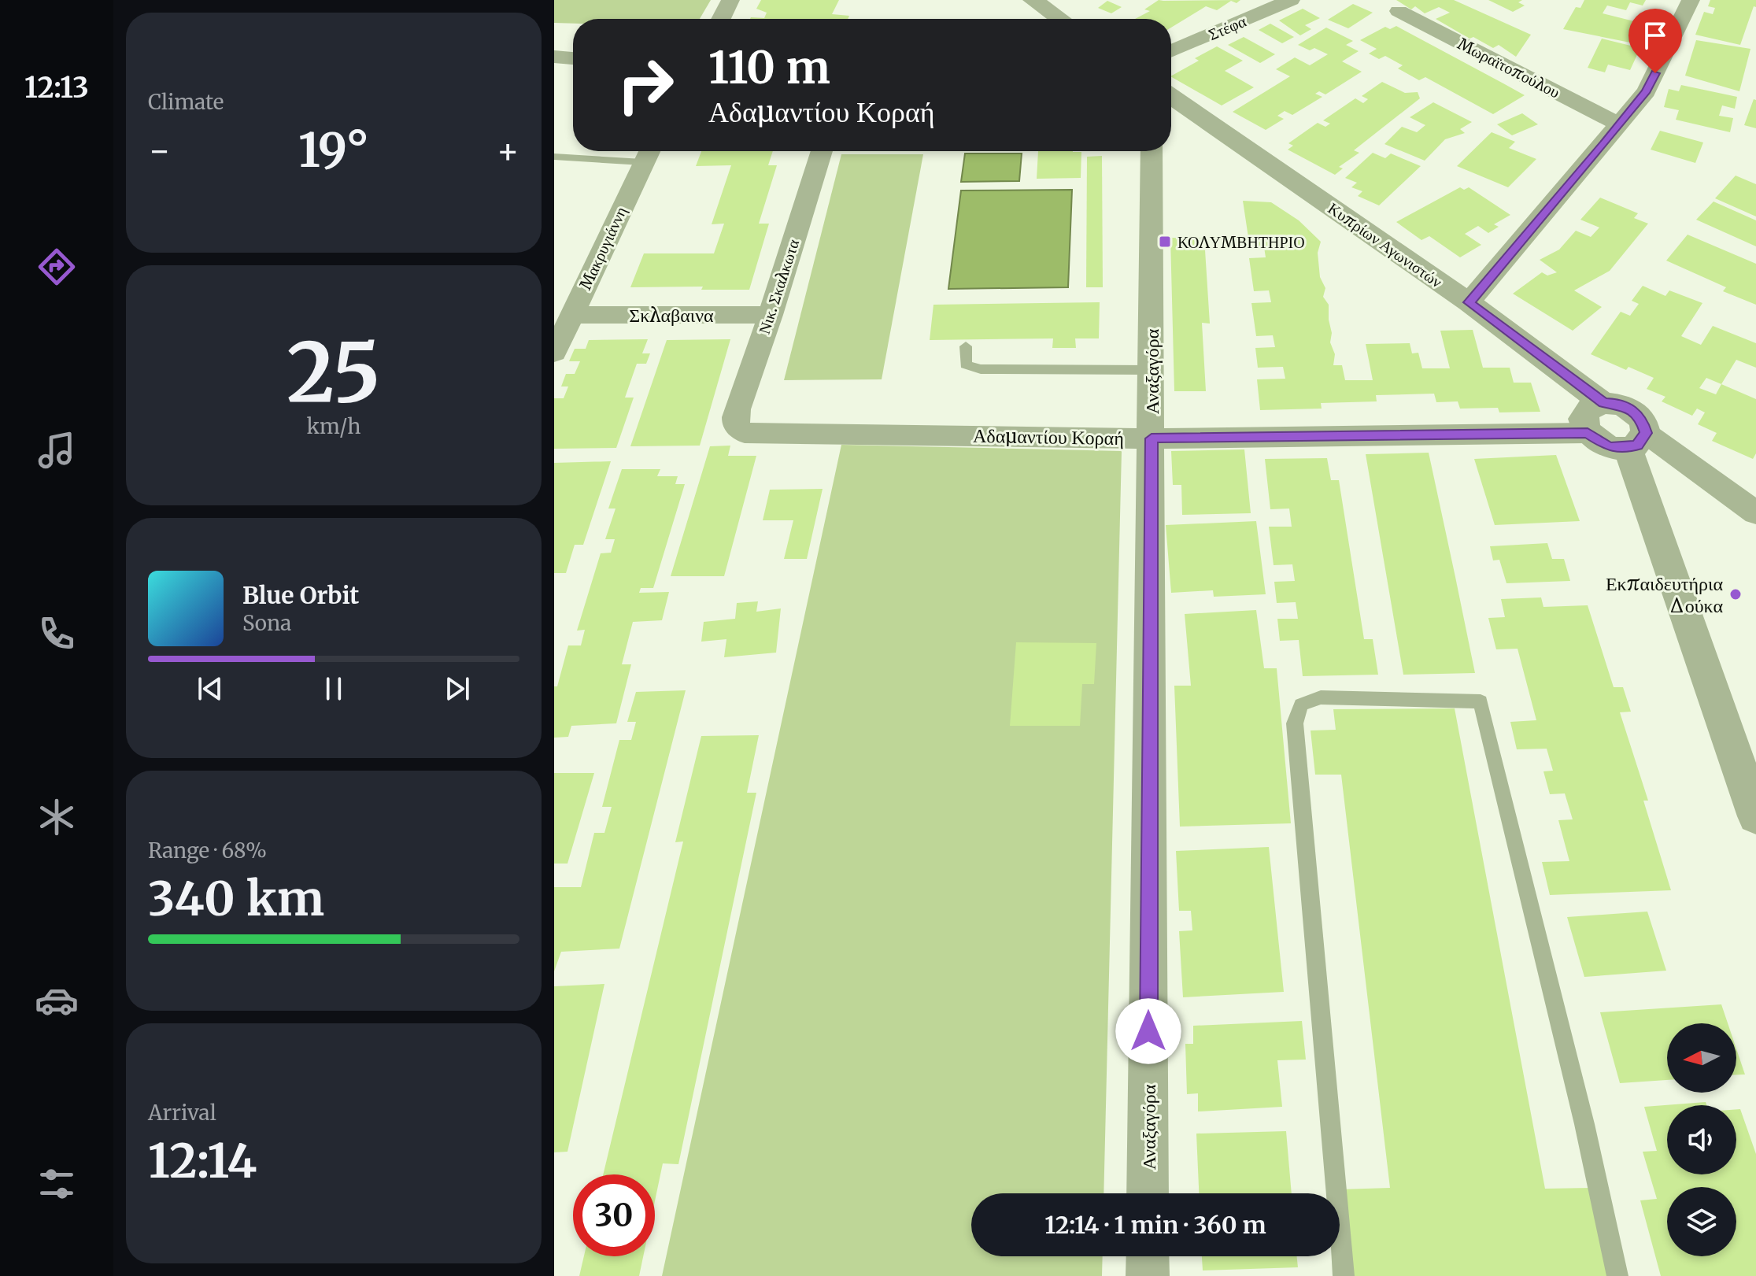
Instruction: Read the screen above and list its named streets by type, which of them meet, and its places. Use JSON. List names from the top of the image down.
{
  "streets": {
    "street": [
      "Στέφα",
      "Μωραϊτοπούλου",
      "Κυπρίων Αγωνιστών",
      "Μακρυγιάννη",
      "Νικ. Σκαλκωτα",
      "Σκλαβαινα",
      "Αναξαγόρα",
      "Αδαμαντίου Κοραή"
    ]
  },
  "crossings": [
    ["Κυπρίων Αγωνιστών", "Αδαμαντίου Κοραή"],
    ["Μακρυγιάννη", "Σκλαβαινα"],
    ["Νικ. Σκαλκωτα", "Σκλαβαινα"],
    ["Νικ. Σκαλκωτα", "Αδαμαντίου Κοραή"],
    ["Αναξαγόρα", "Αδαμαντίου Κοραή"]
  ],
  "places": {
    "transit": ["ΚΟΛΥΜΒΗΤΗΡΙΟ"],
    "other": ["Εκπαιδευτήρια Δούκα"]
  },
  "north": "left",
  "page": {
    "tabs": "12:13",
    "tile": [
      "Climate",
      ["25", "km/h"],
      ["Range · 68%", "340 km"],
      ["Arrival", "12:14"]
    ],
    "turn": ["110 m", "Αδαμαντίου Κοραή"],
    "heat": ["−", "19°", "+"],
    "song": ["Blue Orbit", "Sona"],
    "limit": "30",
    "trip": "12:14 · 1 min · 360 m"
  }
}
